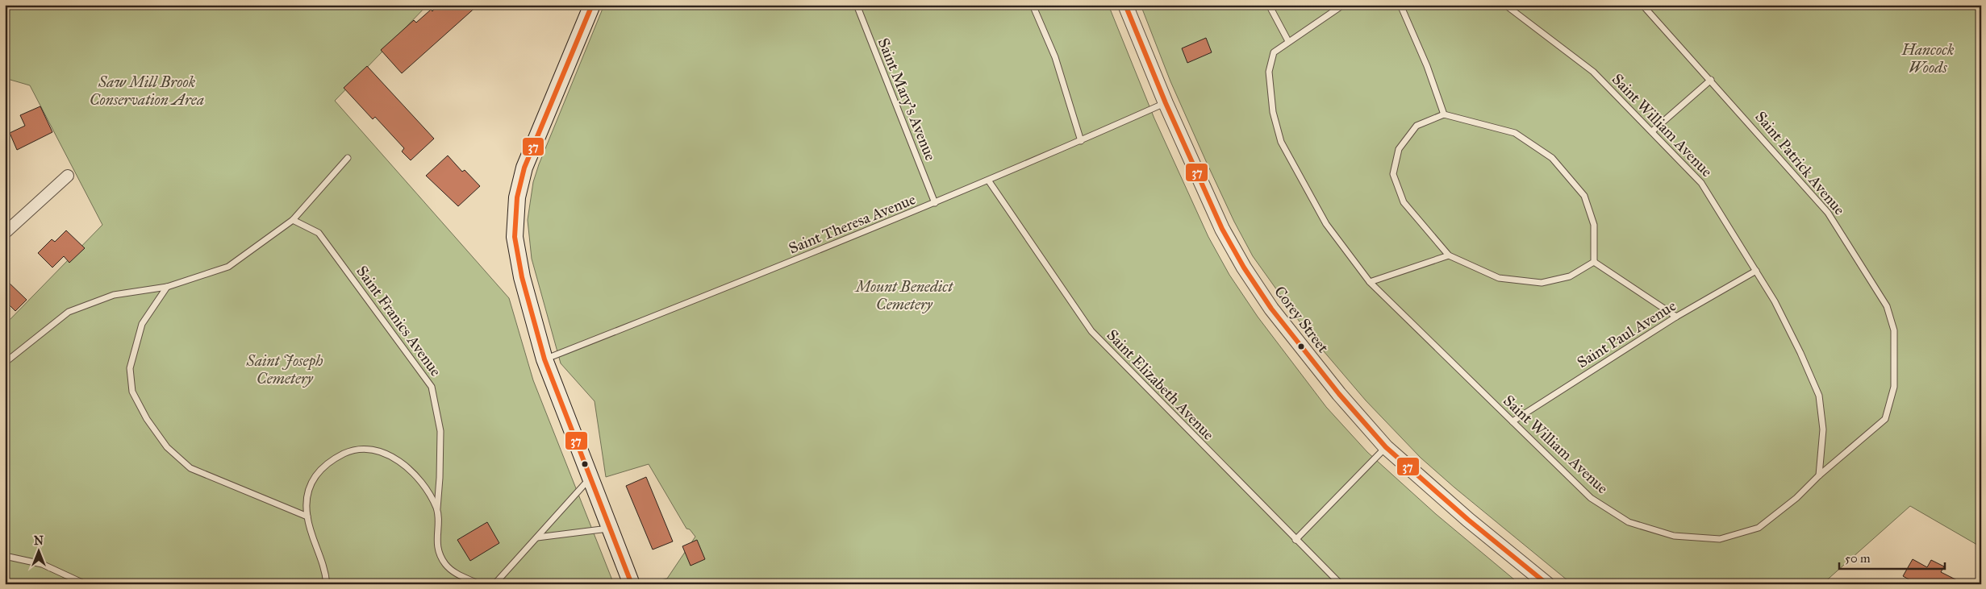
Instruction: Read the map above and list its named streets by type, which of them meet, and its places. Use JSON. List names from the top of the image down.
{
  "streets": {
    "street": ["Corey Street"],
    "lane": [
      "Saint Mary's Avenue",
      "Saint William Avenue",
      "Saint Patrick Avenue",
      "Saint Theresa Avenue",
      "Saint Franics Avenue",
      "Saint Paul Avenue",
      "Saint Elizabeth Avenue"
    ]
  },
  "crossings": [
    ["Saint Mary's Avenue", "Saint Theresa Avenue"],
    ["Saint William Avenue", "Saint Patrick Avenue"],
    ["Saint William Avenue", "Saint Paul Avenue"],
    ["Saint Theresa Avenue", "Corey Street"],
    ["Saint Theresa Avenue", "Saint Elizabeth Avenue"]
  ],
  "parks": [
    "Hancock Woods",
    "Saw Mill Brook Conservation Area",
    "Mount Benedict Cemetery",
    "Saint Joseph Cemetery"
  ],
  "lines": ["transit line 37"],
  "scale_bar": "50 m",
  "north": "top"
}
